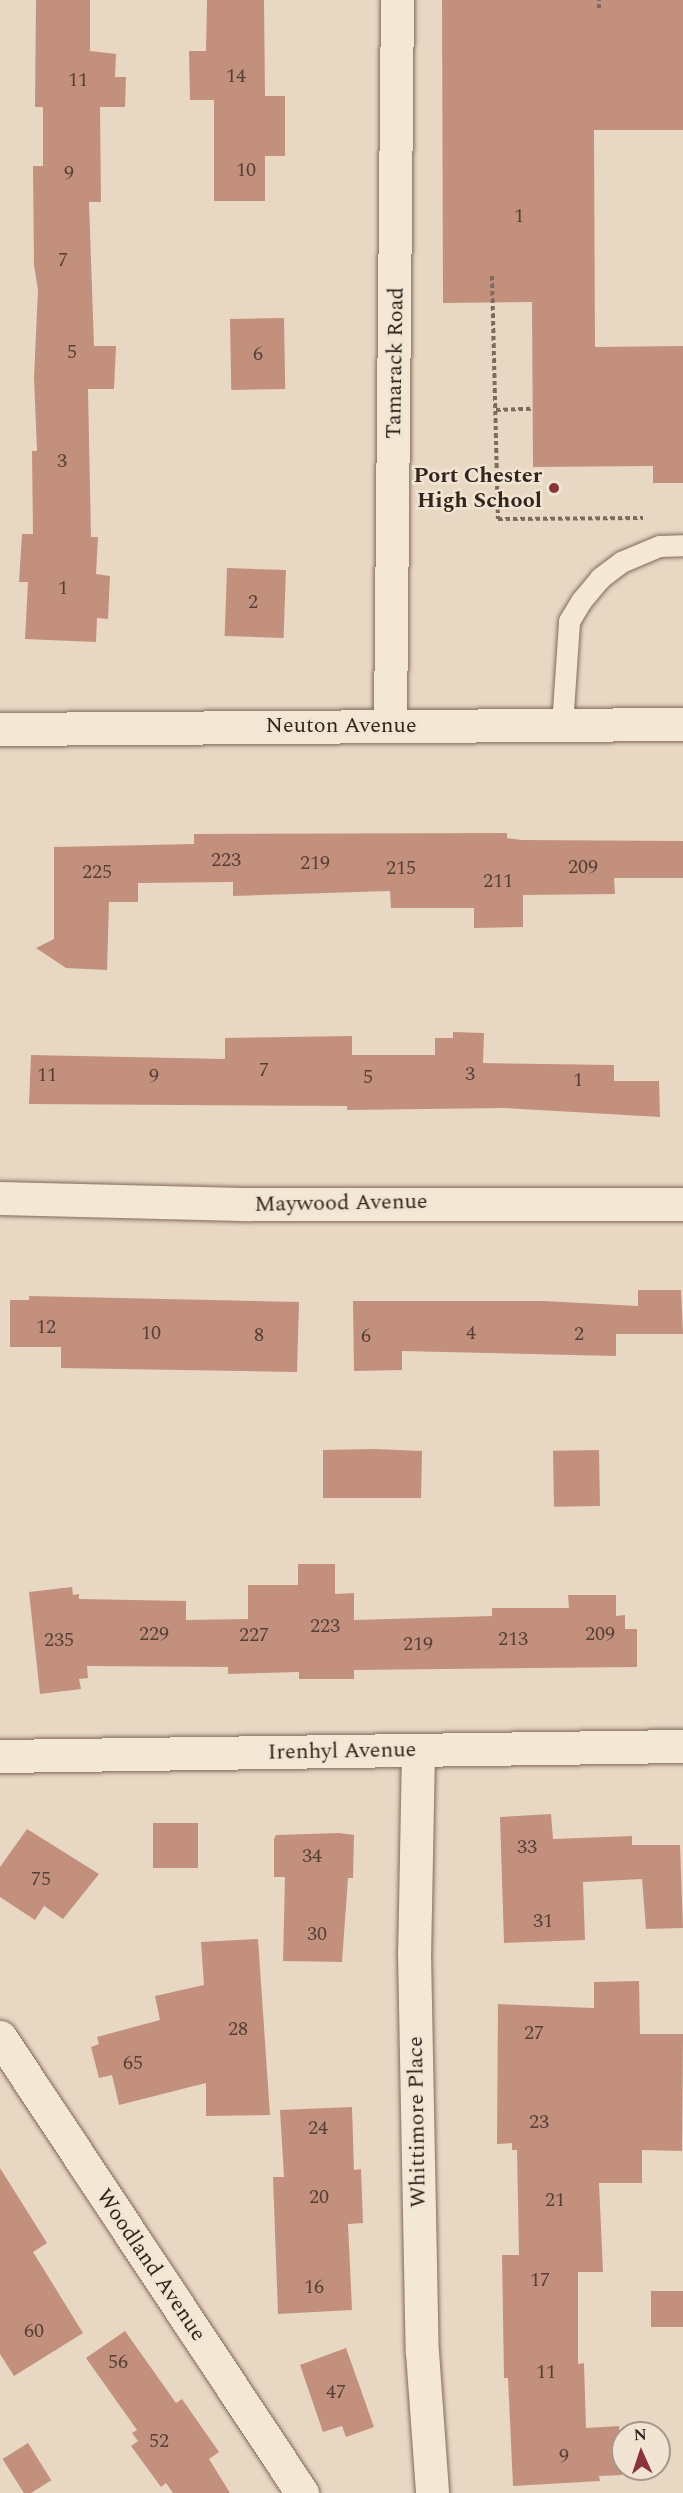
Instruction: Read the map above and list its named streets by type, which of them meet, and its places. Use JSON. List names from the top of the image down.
{
  "streets": {
    "street": [
      "Tamarack Road",
      "Neuton Avenue",
      "Maywood Avenue",
      "Irenhyl Avenue",
      "Whittimore Place",
      "Woodland Avenue"
    ]
  },
  "crossings": [
    ["Tamarack Road", "Neuton Avenue"],
    ["Irenhyl Avenue", "Whittimore Place"]
  ],
  "places": ["Port Chester High School"],
  "house_numbers": [
    "14",
    "11",
    "10",
    "9",
    "1",
    "7",
    "5",
    "6",
    "3",
    "1",
    "2",
    "223",
    "219",
    "209",
    "215",
    "225",
    "211",
    "7",
    "3",
    "11",
    "9",
    "5",
    "1",
    "12",
    "10",
    "4",
    "2",
    "8",
    "6",
    "223",
    "229",
    "209",
    "227",
    "213",
    "235",
    "219",
    "33",
    "34",
    "75",
    "31",
    "30",
    "28",
    "27",
    "65",
    "23",
    "24",
    "20",
    "21",
    "17",
    "16",
    "60",
    "56",
    "11",
    "47",
    "52",
    "9"
  ],
  "north": "top"
}
